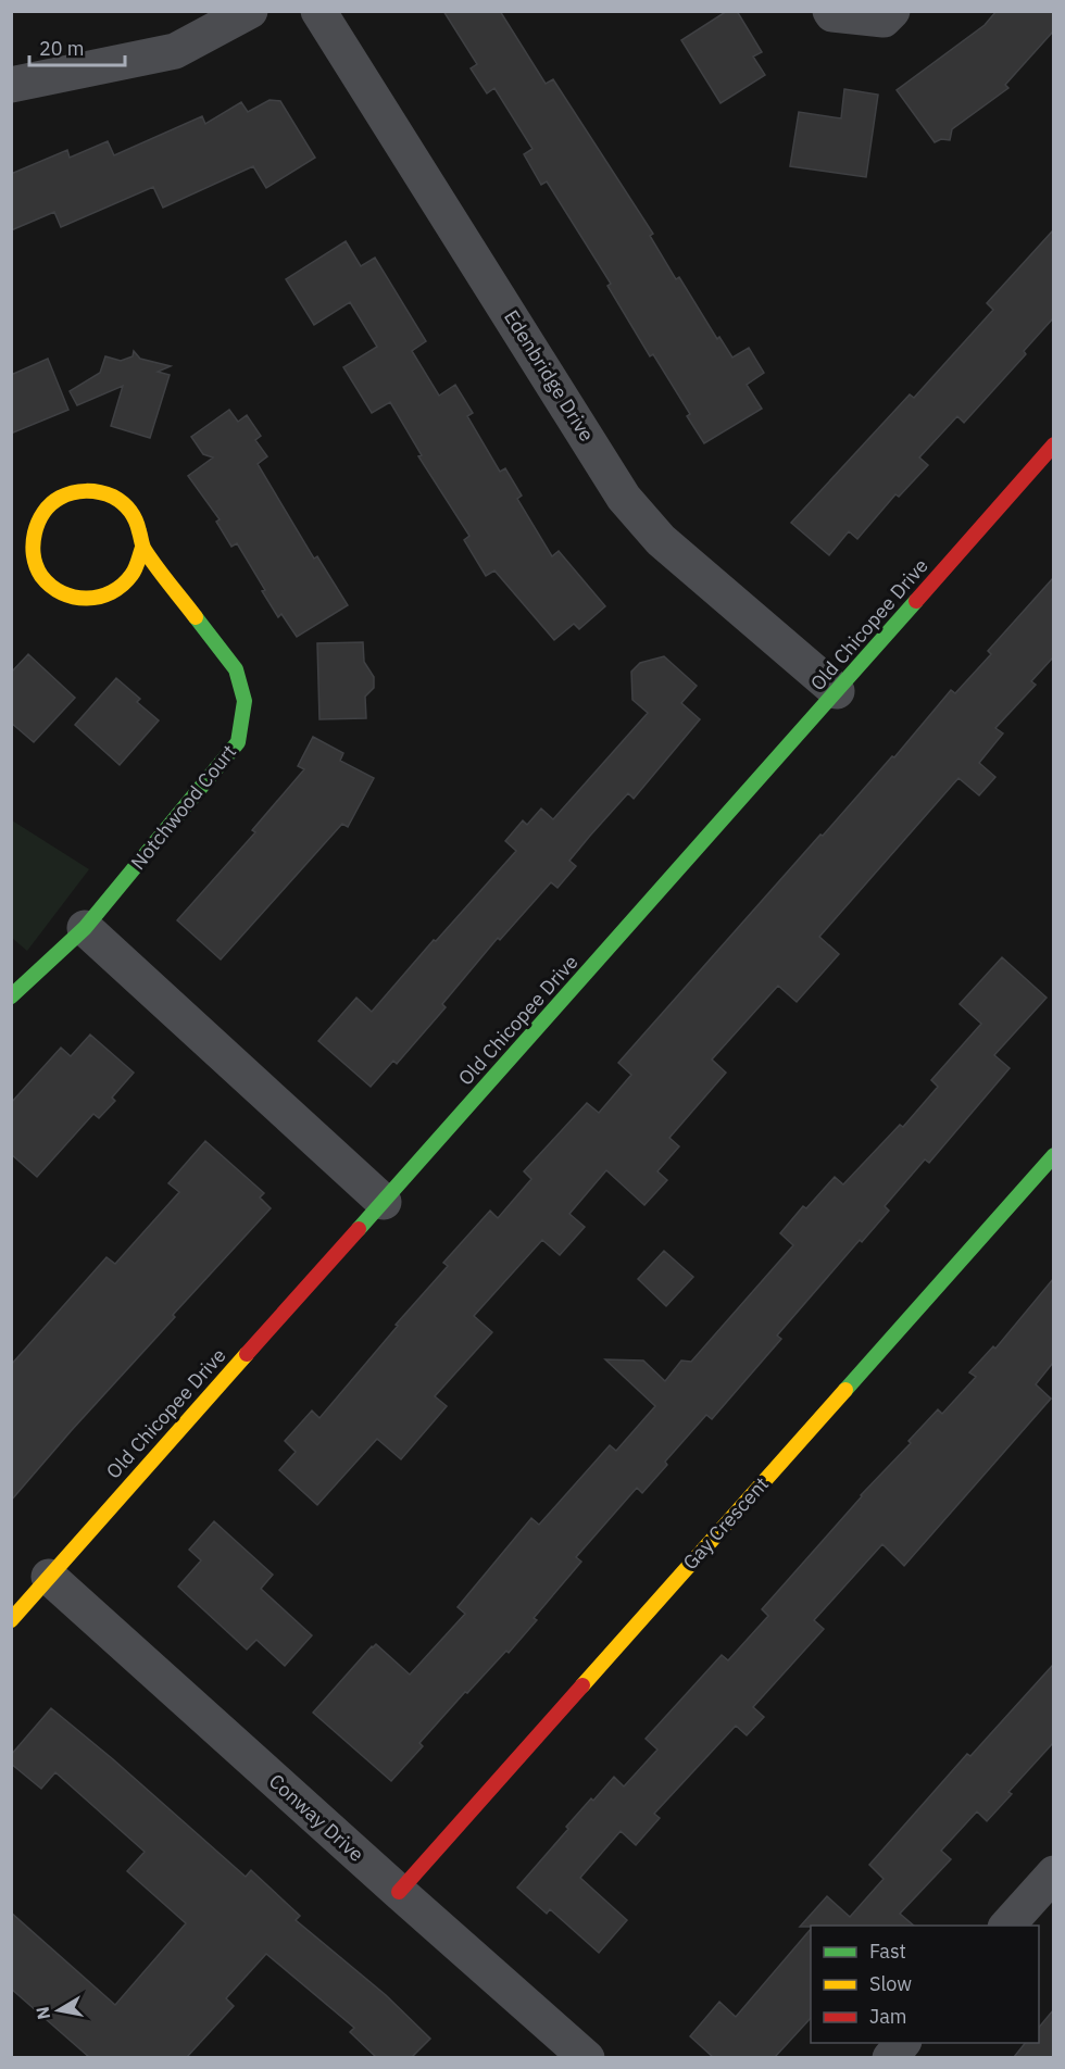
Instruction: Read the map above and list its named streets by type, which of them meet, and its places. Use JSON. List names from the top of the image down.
{
  "streets": {
    "street": [
      "Edenbridge Drive",
      "Old Chicopee Drive",
      "Notchwood Court",
      "Gay Crescent",
      "Conway Drive"
    ]
  },
  "crossings": [
    ["Edenbridge Drive", "Old Chicopee Drive"],
    ["Old Chicopee Drive", "Conway Drive"],
    ["Gay Crescent", "Conway Drive"]
  ],
  "legend": ["Fast", "Slow", "Jam"],
  "scale_bar": "20 m",
  "north": "left"
}
